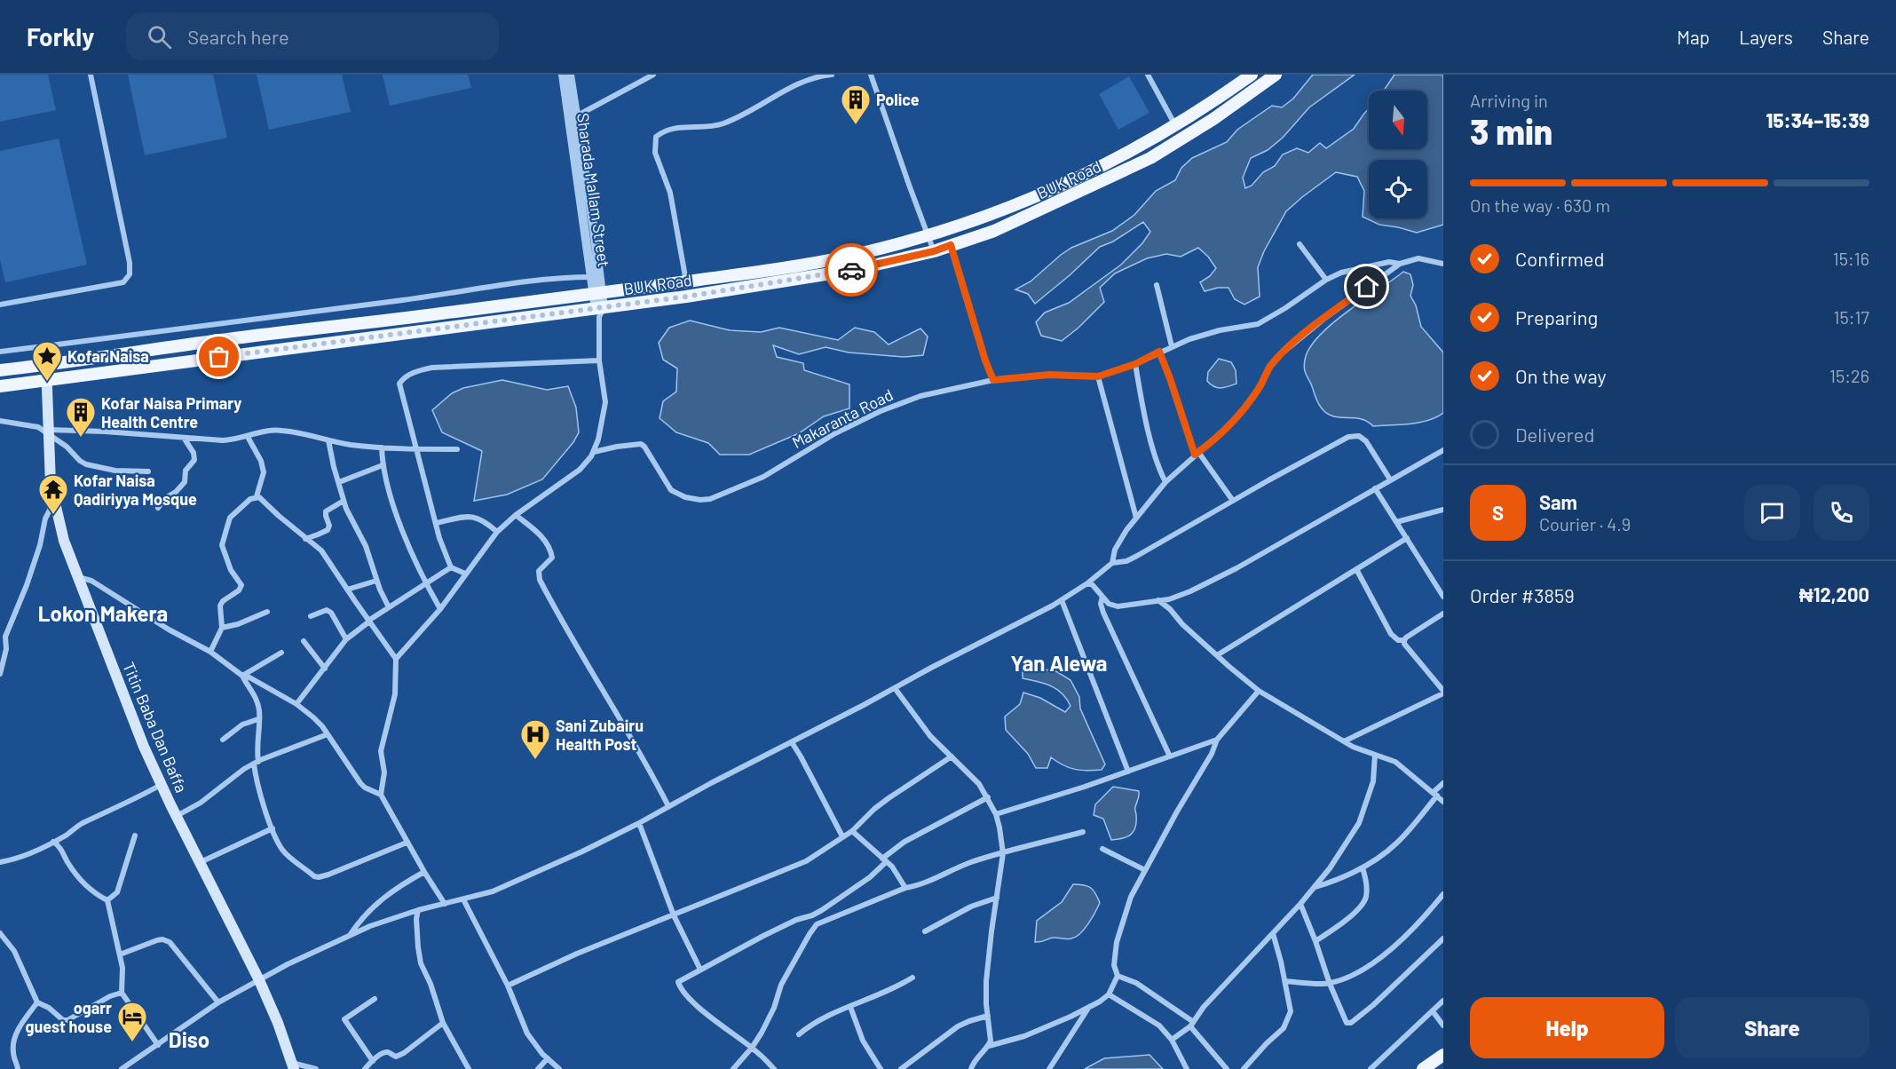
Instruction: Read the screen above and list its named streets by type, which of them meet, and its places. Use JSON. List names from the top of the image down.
{
  "streets": {
    "main road": ["BUK Road", "Titin Baba Dan Baffa"],
    "street": ["Sharada Mallam Street", "Makaranta Road"]
  },
  "crossings": [
    ["BUK Road", "Sharada Mallam Street"],
    ["BUK Road", "Titin Baba Dan Baffa"]
  ],
  "districts": ["Lokon Makera", "Yan Alewa", "Diso"],
  "places": {
    "building": ["Police", "Kofar Naisa Primary Health Centre"],
    "place": ["Kofar Naisa"],
    "temple": ["Kofar Naisa Qadiriyya Mosque"],
    "hospital": ["Sani Zubairu Health Post"],
    "hotel": ["ogarr guest house"]
  },
  "north": "bottom",
  "page": {
    "header": "Forkly",
    "search": "Search here",
    "nav": ["Map", "Layers", "Share"],
    "heading": ["3 min", "Arriving in", "15:34–15:39"],
    "panel": [
      "Sam",
      "Courier · 4.9",
      "Order #3859",
      "₦12,200"
    ],
    "bar": "On the way · 630 m",
    "list": [
      ["Confirmed", "15:16"],
      ["Preparing", "15:17"],
      ["On the way", "15:26"],
      "Delivered"
    ],
    "round": "S",
    "buttons": ["Help", "Share"]
  }
}
